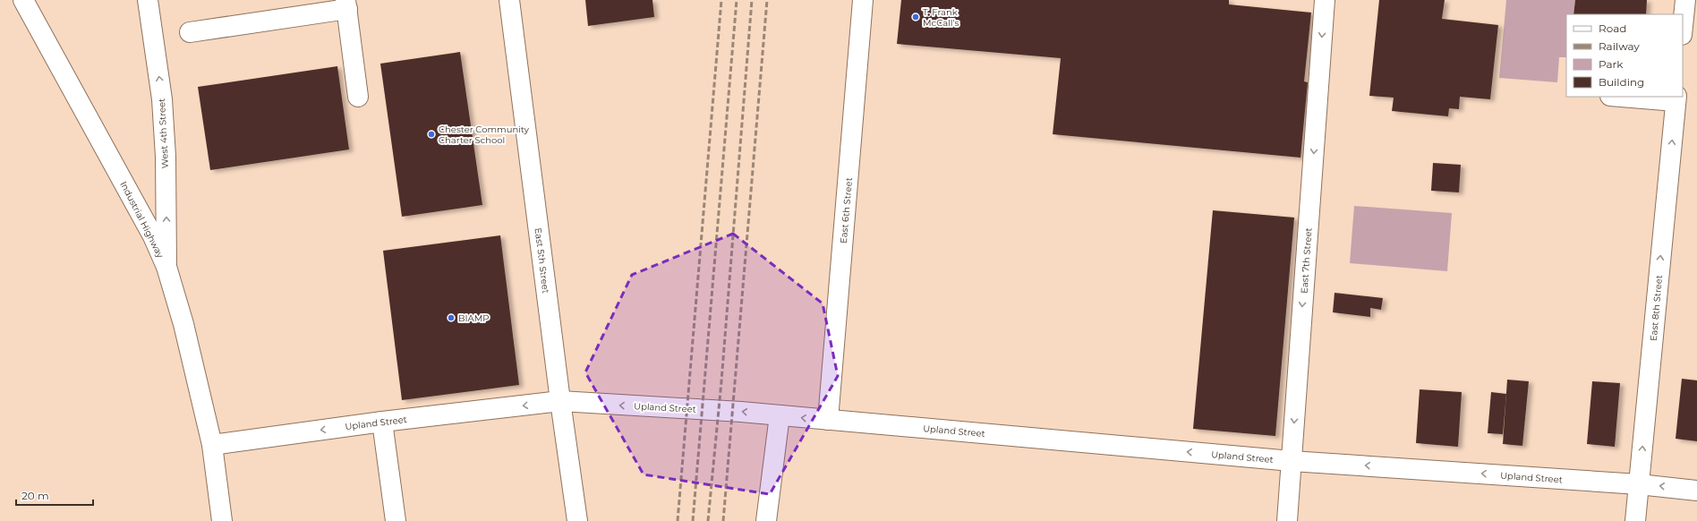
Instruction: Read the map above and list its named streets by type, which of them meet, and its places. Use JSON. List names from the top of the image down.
{
  "streets": {
    "street": [
      "West 4th Street",
      "East 6th Street",
      "Industrial Highway",
      "East 5th Street",
      "East 7th Street",
      "East 8th Street",
      "Upland Street"
    ]
  },
  "crossings": [
    ["West 4th Street", "Industrial Highway"],
    ["East 6th Street", "Upland Street"],
    ["Industrial Highway", "Upland Street"],
    ["East 5th Street", "Upland Street"],
    ["East 7th Street", "Upland Street"],
    ["East 8th Street", "Upland Street"]
  ],
  "one_way": [
    "West 4th Street",
    "East 7th Street",
    "East 8th Street",
    "Upland Street"
  ],
  "places": ["T. Frank McCall's", "Chester Community Charter School", "BIAMP"],
  "legend": [
    "Road",
    "Railway",
    "Park",
    "Building"
  ],
  "scale_bar": "20 m"
}
